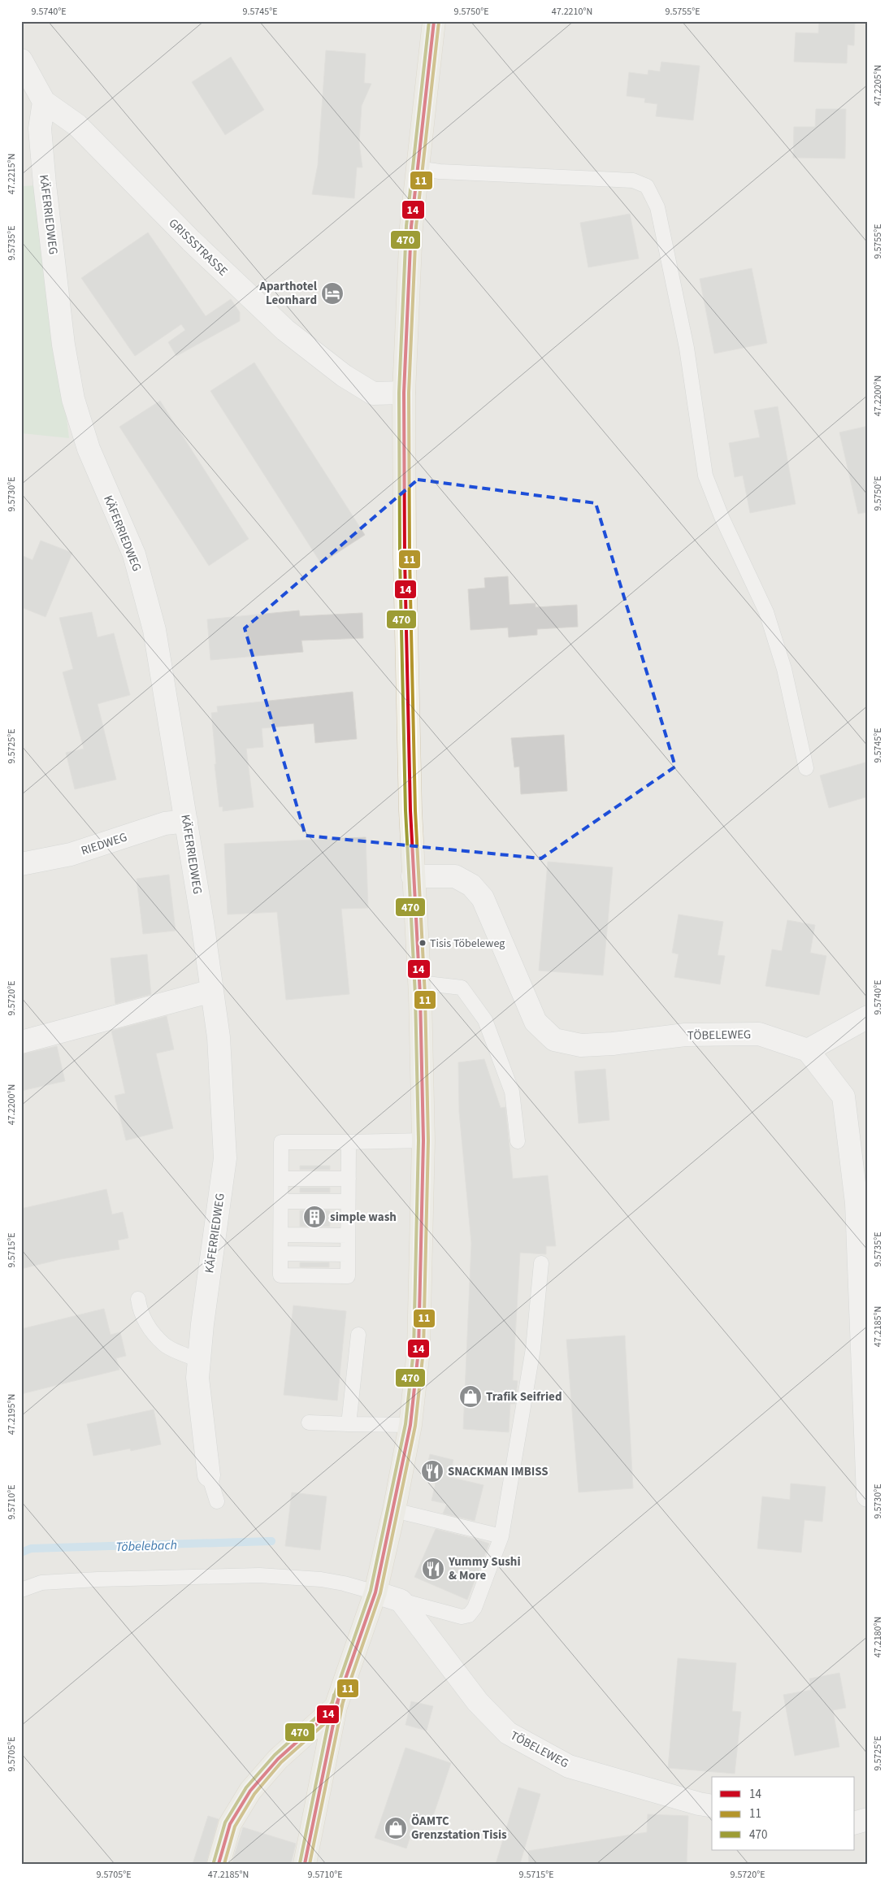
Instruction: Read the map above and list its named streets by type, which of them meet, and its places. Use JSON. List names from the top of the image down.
{
  "streets": {
    "street": [
      "KÄFERRIEDWEG",
      "GRISSSTRASSE",
      "RIEDWEG",
      "TÖBELEWEG"
    ]
  },
  "crossings": [
    ["KÄFERRIEDWEG", "GRISSSTRASSE"],
    ["KÄFERRIEDWEG", "RIEDWEG"]
  ],
  "water": ["Töbelebach"],
  "places": {
    "hotel": ["Aparthotel Leonhard"],
    "other": ["Tisis Töbeleweg"],
    "building": ["simple wash"],
    "shop": ["Trafik Seifried", "ÖAMTC Grenzstation Tisis"],
    "restaurant": ["SNACKMAN IMBISS", "Yummy Sushi & More"]
  },
  "lines": ["transit line 14", "transit line 470", "transit line 11"],
  "legend": ["14", "11", "470"],
  "coordinates": [
    "9.5740°E",
    "9.5745°E",
    "9.5750°E",
    "47.2210°N",
    "9.5755°E",
    "47.2205°N",
    "47.2215°N",
    "9.5735°E",
    "47.2200°N",
    "9.5730°E",
    "9.5725°E",
    "9.5720°E",
    "9.5715°E",
    "47.2185°N",
    "47.2195°N",
    "9.5710°E",
    "47.2180°N",
    "9.5705°E"
  ]
}
